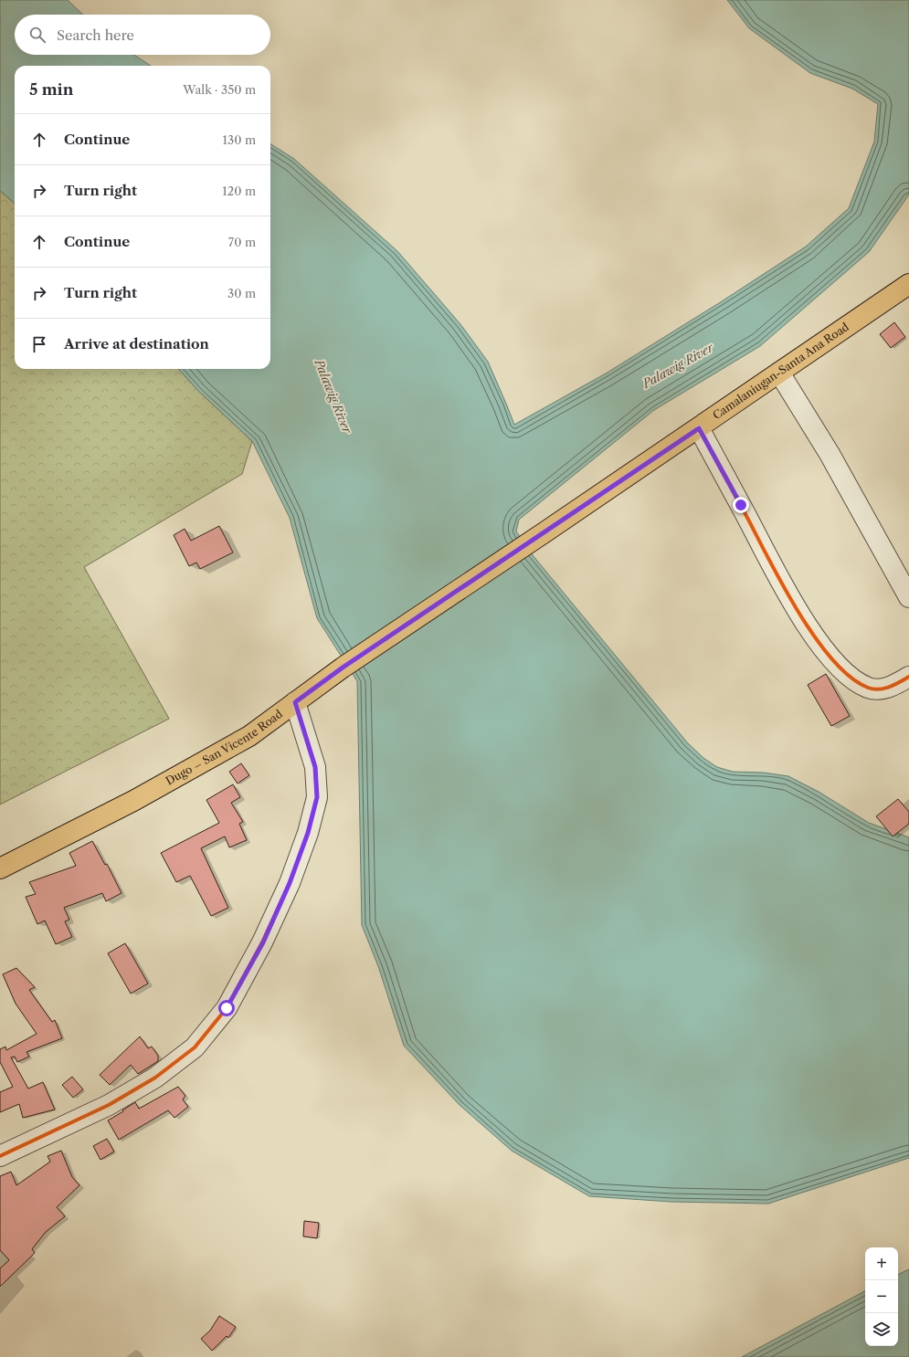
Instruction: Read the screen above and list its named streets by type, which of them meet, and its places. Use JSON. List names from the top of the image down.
{
  "streets": {
    "main road": ["Camalaniugan-Santa Ana Road", "Dugo – San Vicente Road"]
  },
  "crossings": [
    ["Camalaniugan-Santa Ana Road", "Dugo – San Vicente Road"]
  ],
  "water": ["Palawig River"],
  "page": {
    "search": "Search here",
    "heading": ["5 min", "Walk · 350 m"],
    "list": [
      ["Continue", "130 m"],
      ["Turn right", "120 m"],
      ["Continue", "70 m"],
      ["Turn right", "30 m"],
      "Arrive at destination"
    ],
    "map_buttons": ["+", "−"]
  }
}
